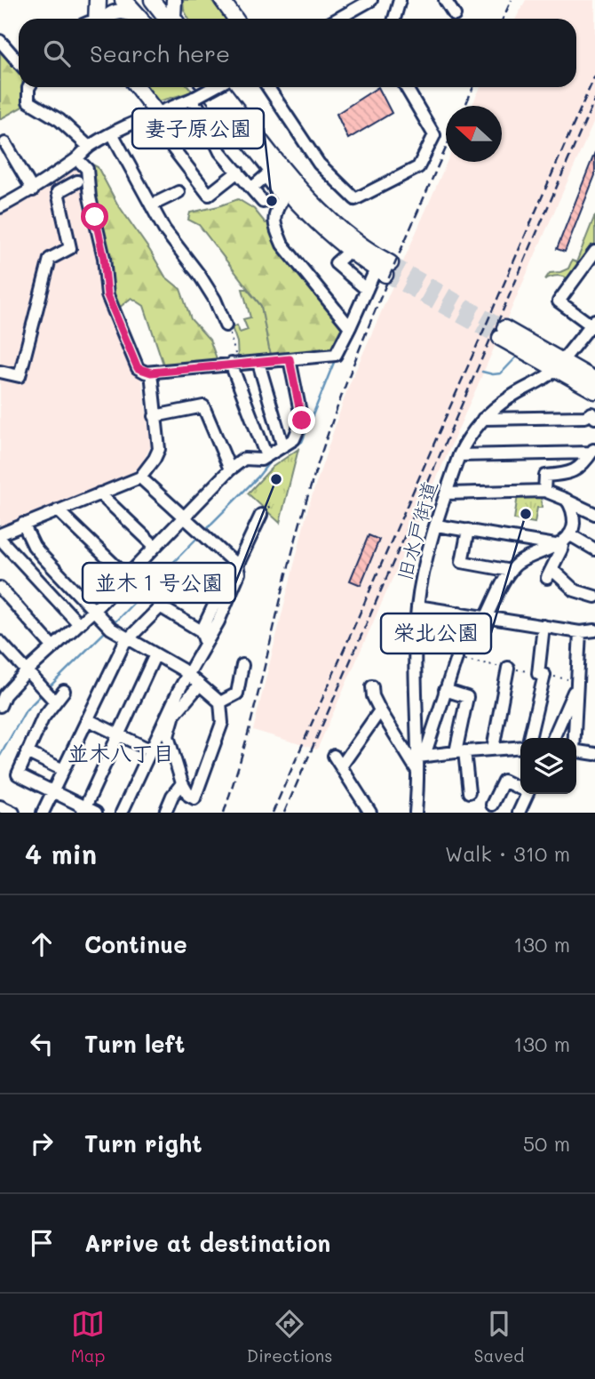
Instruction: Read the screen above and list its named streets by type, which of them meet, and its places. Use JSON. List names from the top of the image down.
{
  "streets": {
    "street": ["旧水戸街道"]
  },
  "districts": ["並木八丁目"],
  "places": ["妻子原公園", "並木１号公園", "栄北公園"],
  "north": "left",
  "page": {
    "search": "Search here",
    "heading": ["4 min", "Walk · 310 m"],
    "list": [
      ["Continue", "130 m"],
      ["Turn left", "130 m"],
      ["Turn right", "50 m"],
      "Arrive at destination"
    ],
    "nav": ["Map", "Directions", "Saved"]
  }
}
